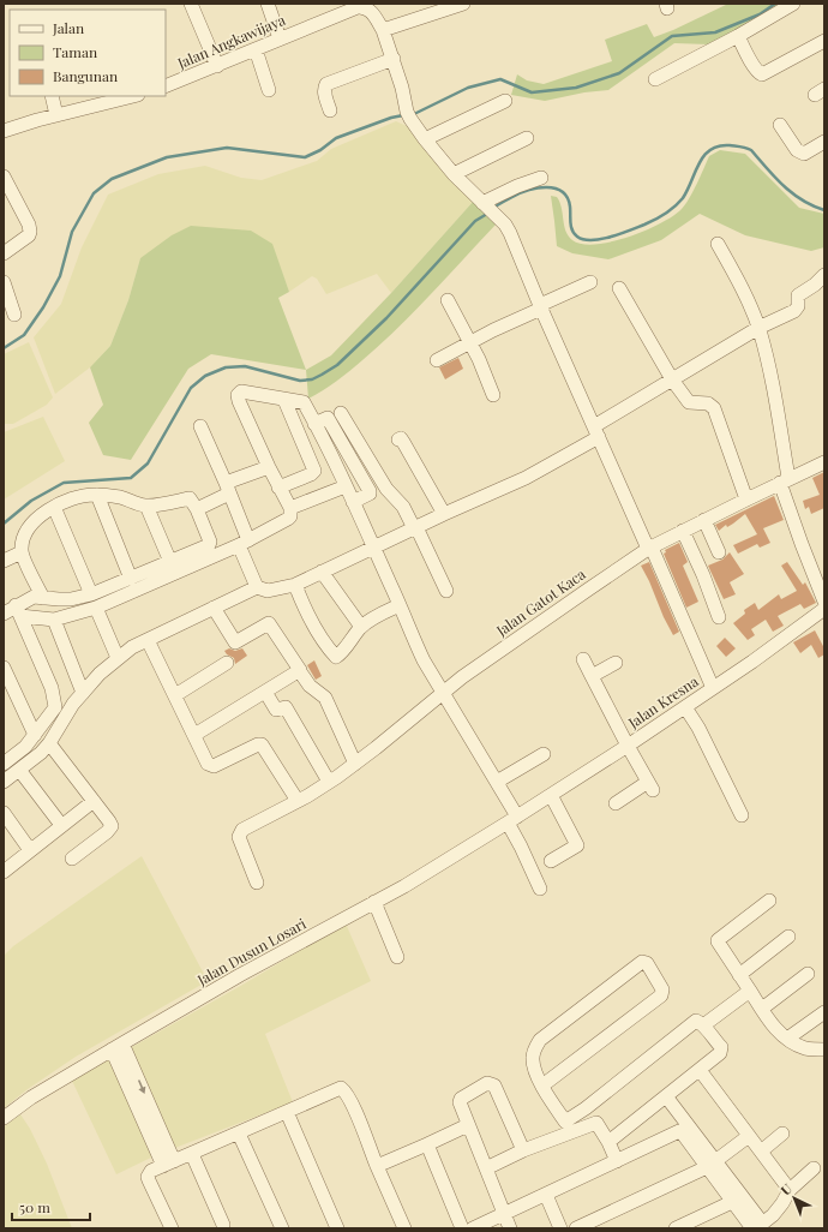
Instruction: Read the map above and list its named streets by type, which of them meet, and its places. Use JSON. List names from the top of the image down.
{
  "streets": {
    "street": [
      "Jalan Angkawijaya",
      "Jalan Gatot Kaca",
      "Jalan Kresna",
      "Jalan Dusun Losari"
    ]
  },
  "crossings": [
    ["Jalan Kresna", "Jalan Dusun Losari"]
  ],
  "legend": ["Jalan", "Taman", "Bangunan"],
  "scale_bar": "50 m",
  "north": "top left"
}
